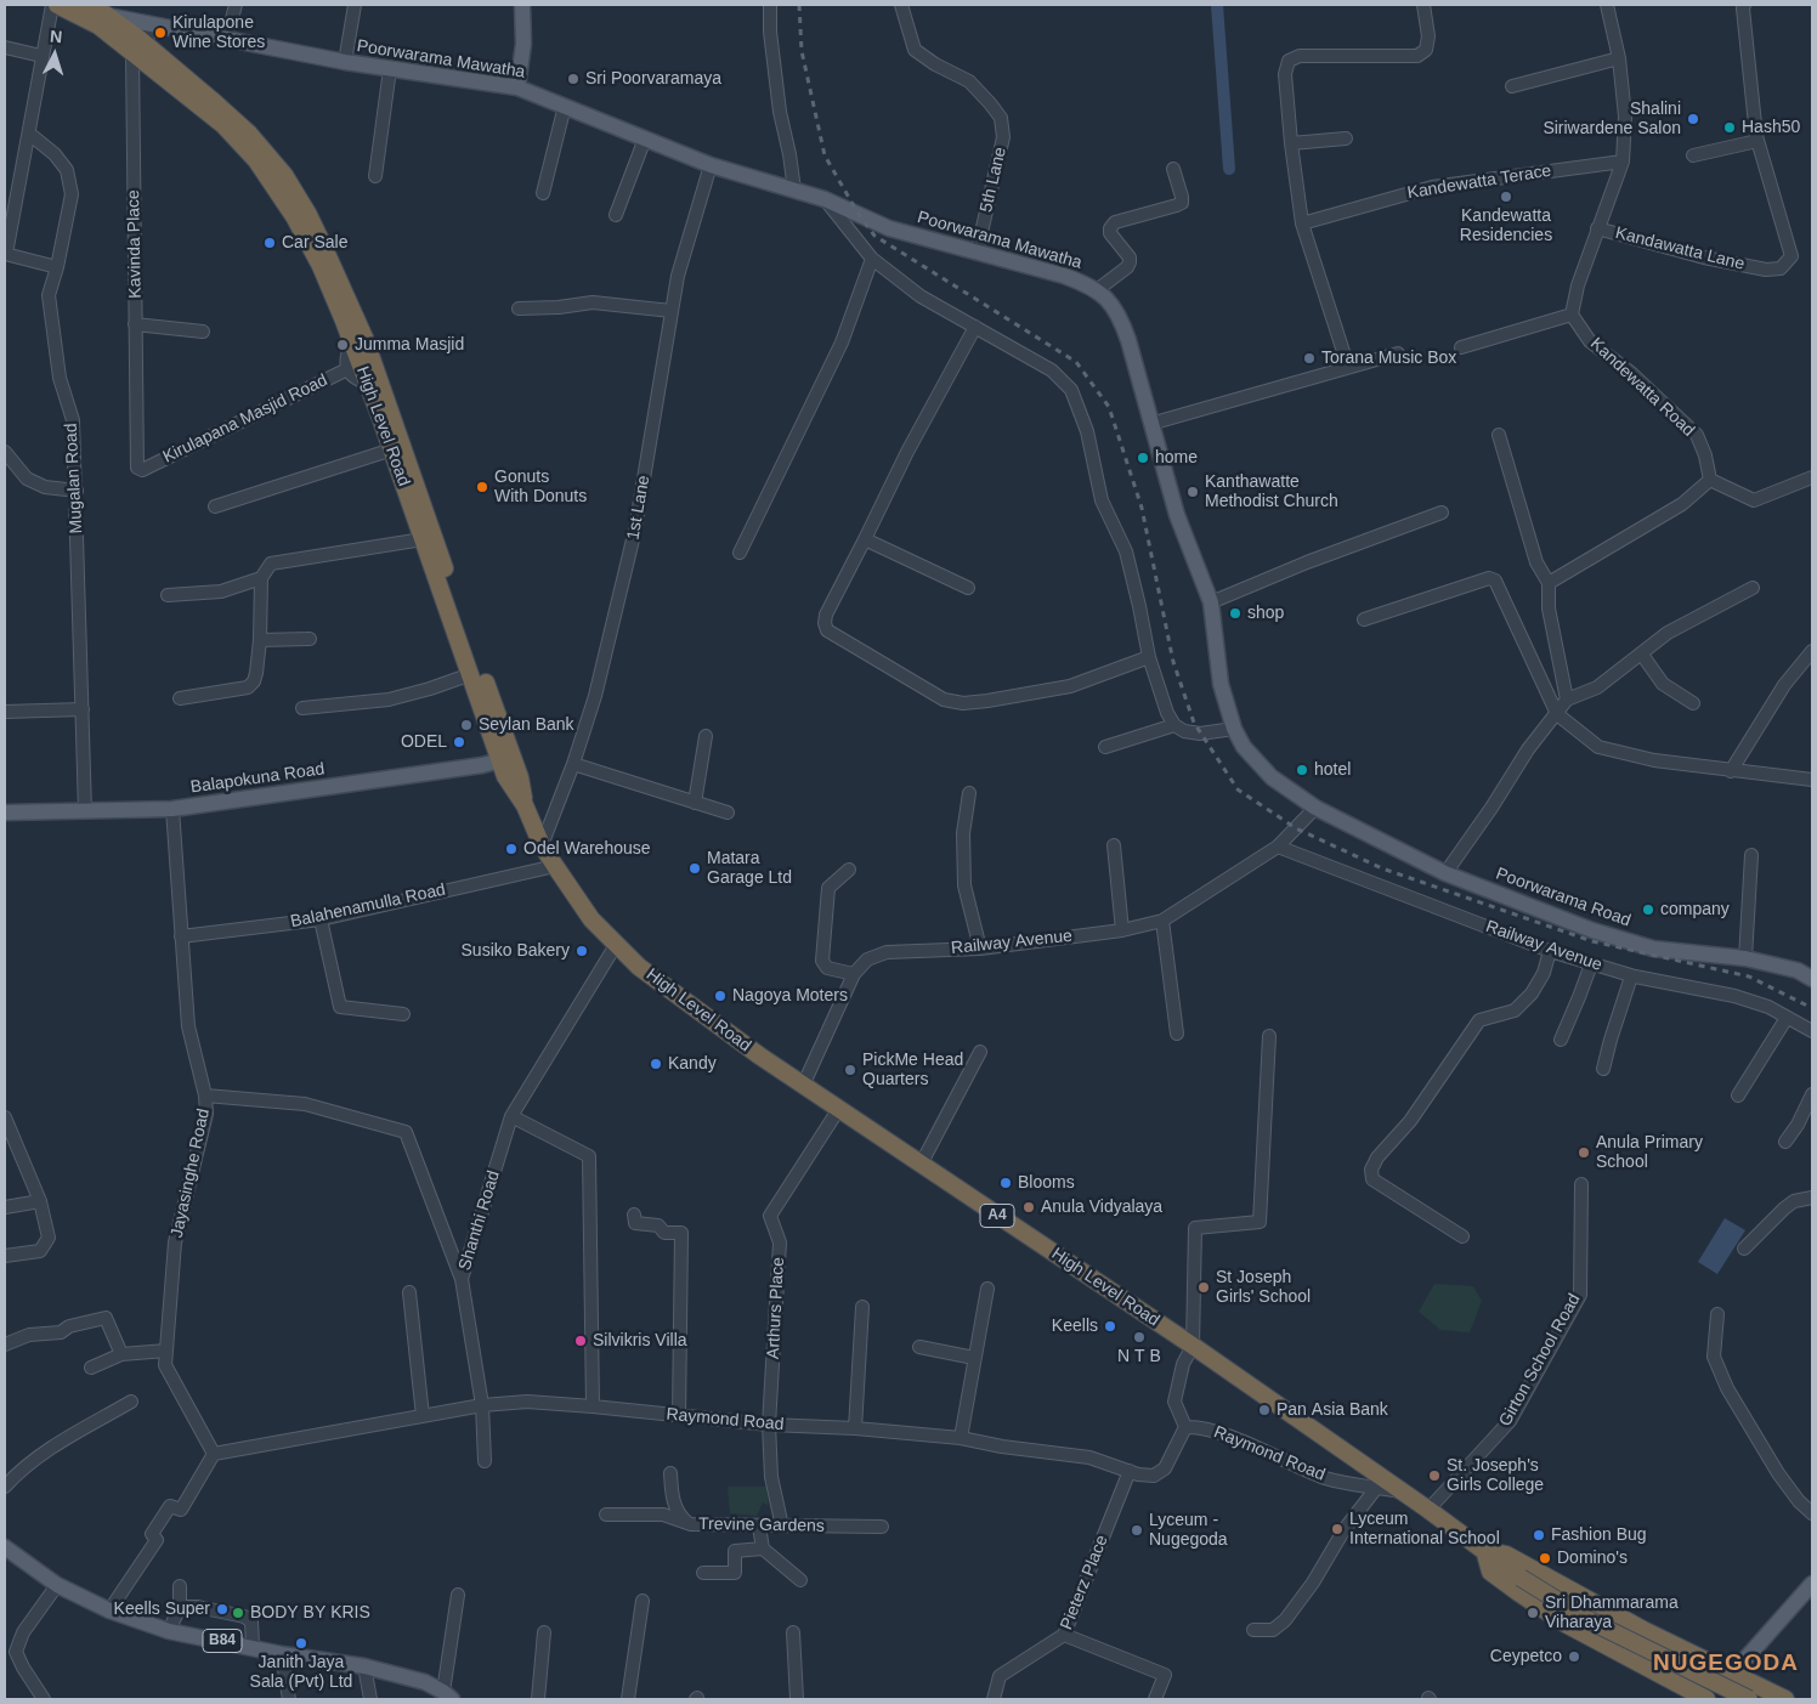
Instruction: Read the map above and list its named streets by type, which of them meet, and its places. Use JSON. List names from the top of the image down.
{
  "streets": {
    "highway": ["High Level Road", "A4"],
    "main road": [
      "Poorwarama Mawatha",
      "Balapokuna Road",
      "Poorwarama Road",
      "B84"
    ],
    "street": [
      "5th Lane",
      "Kandewatta Terace",
      "Kavinda Place",
      "Kandawatta Lane",
      "Kandewatta Road",
      "Kirulapana Masjid Road",
      "Mugalan Road",
      "1st Lane",
      "Balahenamulla Road",
      "Railway Avenue",
      "Jayasinghe Road",
      "Shanthi Road",
      "Arthurs Place",
      "Girton School Road",
      "Raymond Road",
      "Trevine Gardens",
      "Pieterz Place"
    ]
  },
  "crossings": [
    ["Poorwarama Mawatha", "5th Lane"],
    ["Poorwarama Mawatha", "High Level Road"],
    ["Poorwarama Mawatha", "1st Lane"],
    ["Poorwarama Mawatha", "Poorwarama Road"],
    ["Poorwarama Mawatha", "Railway Avenue"],
    ["Kavinda Place", "Kirulapana Masjid Road"],
    ["Kavinda Place", "High Level Road"],
    ["High Level Road", "1st Lane"],
    ["High Level Road", "Balapokuna Road"],
    ["High Level Road", "Balahenamulla Road"],
    ["High Level Road", "Railway Avenue"],
    ["High Level Road", "A4"],
    ["High Level Road", "Shanthi Road"],
    ["High Level Road", "Arthurs Place"],
    ["High Level Road", "Girton School Road"],
    ["High Level Road", "Raymond Road"],
    ["Mugalan Road", "Balapokuna Road"],
    ["Balapokuna Road", "Jayasinghe Road"],
    ["Poorwarama Road", "Railway Avenue"],
    ["Balahenamulla Road", "Jayasinghe Road"],
    ["Jayasinghe Road", "Shanthi Road"],
    ["Jayasinghe Road", "Raymond Road"],
    ["Arthurs Place", "Raymond Road"],
    ["Arthurs Place", "Trevine Gardens"],
    ["Raymond Road", "Pieterz Place"]
  ],
  "districts": ["NUGEGODA"],
  "places": [
    "Kirulapone Wine Stores",
    "Sri Poorvaramaya",
    "Shalini Siriwardene Salon",
    "Hash50",
    "Kandewatta Residencies",
    "Car Sale",
    "Jumma Masjid",
    "Torana Music Box",
    "home",
    "Gonuts With Donuts",
    "Kanthawatte Methodist Church",
    "shop",
    "Seylan Bank",
    "ODEL",
    "hotel",
    "Odel Warehouse",
    "Matara Garage Ltd",
    "company",
    "Susiko Bakery",
    "Nagoya Moters",
    "Kandy",
    "PickMe Head Quarters",
    "Anula Primary School",
    "Blooms",
    "Anula Vidyalaya",
    "St Joseph Girls' School",
    "Keells",
    "N T B",
    "Silvikris Villa",
    "Pan Asia Bank",
    "St. Joseph's Girls College",
    "Lyceum International School",
    "Lyceum - Nugegoda",
    "Fashion Bug",
    "Domino's",
    "Keells Super",
    "BODY BY KRIS",
    "Sri Dhammarama Viharaya",
    "Janith Jaya Sala (Pvt) Ltd",
    "Ceypetco"
  ],
  "north": "top"
}
